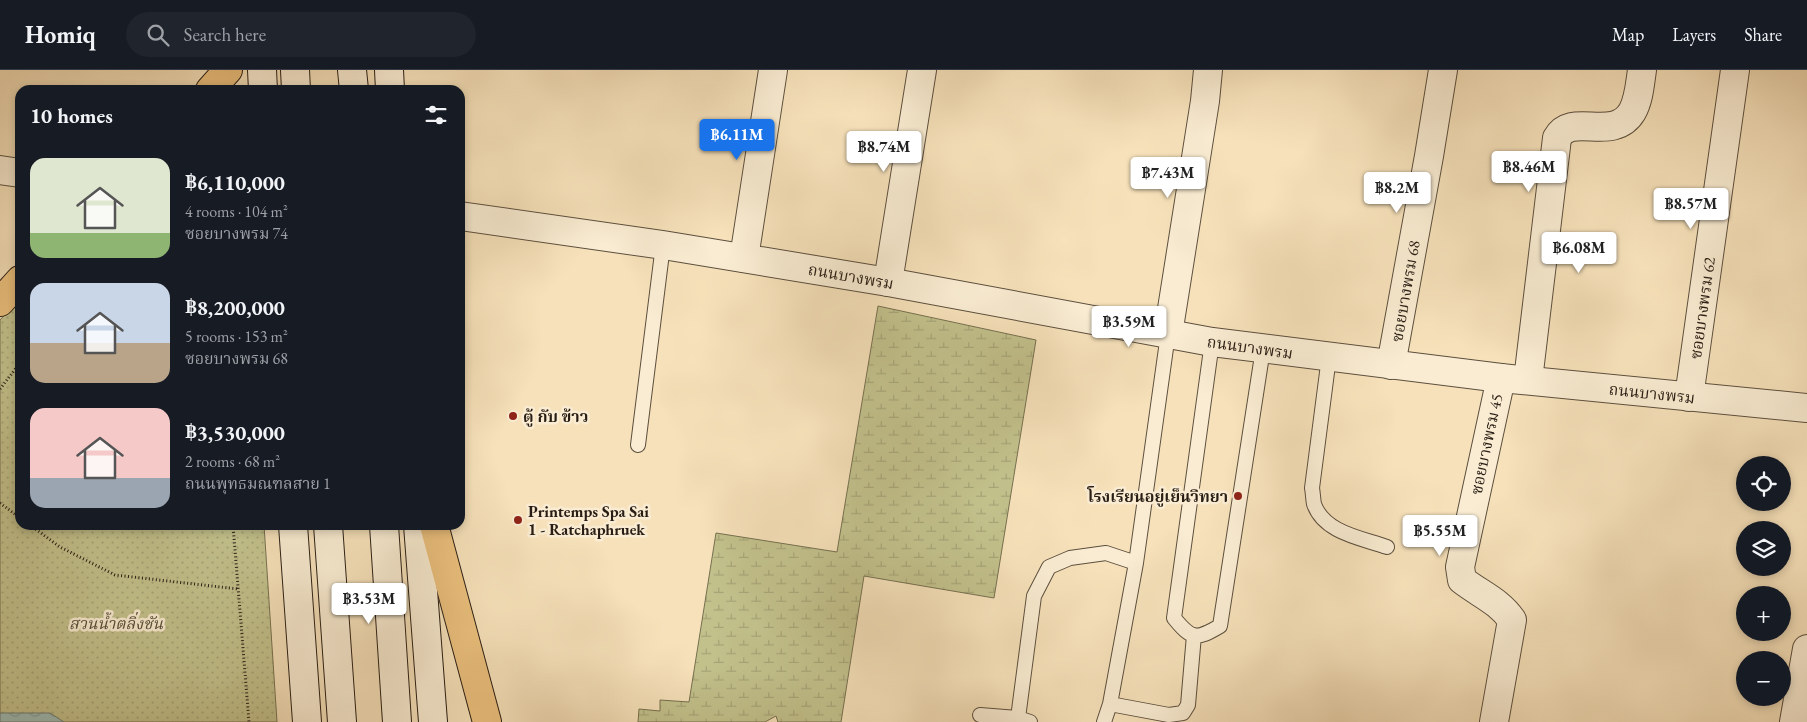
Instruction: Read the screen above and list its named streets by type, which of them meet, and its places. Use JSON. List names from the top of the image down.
{
  "streets": {
    "street": [
      "ถนนบางพรม",
      "ซอยบางพรม 68",
      "ซอยบางพรม 62",
      "ซอยบางพรม 45"
    ]
  },
  "crossings": [
    ["ถนนบางพรม", "ซอยบางพรม 68"],
    ["ถนนบางพรม", "ซอยบางพรม 62"],
    ["ถนนบางพรม", "ซอยบางพรม 45"]
  ],
  "parks": ["สวนน้ำตลิ่งชัน"],
  "places": ["ตู้ กับ ข้าว", "โรงเรียนอยู่เย็นวิทยา", "Printemps Spa Sai 1 - Ratchaphruek"],
  "page": {
    "header": "Homiq",
    "search": "Search here",
    "nav": ["Map", "Layers", "Share"],
    "heading": "10 homes",
    "price": [
      "฿6.11M",
      "฿8.74M",
      "฿8.46M",
      "฿7.43M",
      "฿8.2M",
      "฿8.57M",
      "฿6.08M",
      "฿3.59M",
      "฿5.55M",
      "฿3.53M"
    ],
    "list": [
      {
        "name": "฿6,110,000",
        "note": "4 rooms · 104 m² · ซอยบางพรม 74"
      },
      {
        "name": "฿8,200,000",
        "note": "5 rooms · 153 m² · ซอยบางพรม 68"
      },
      {
        "name": "฿3,530,000",
        "note": "2 rooms · 68 m² · ถนนพุทธมณฑลสาย 1"
      }
    ],
    "map_buttons": ["+", "−"]
  }
}
